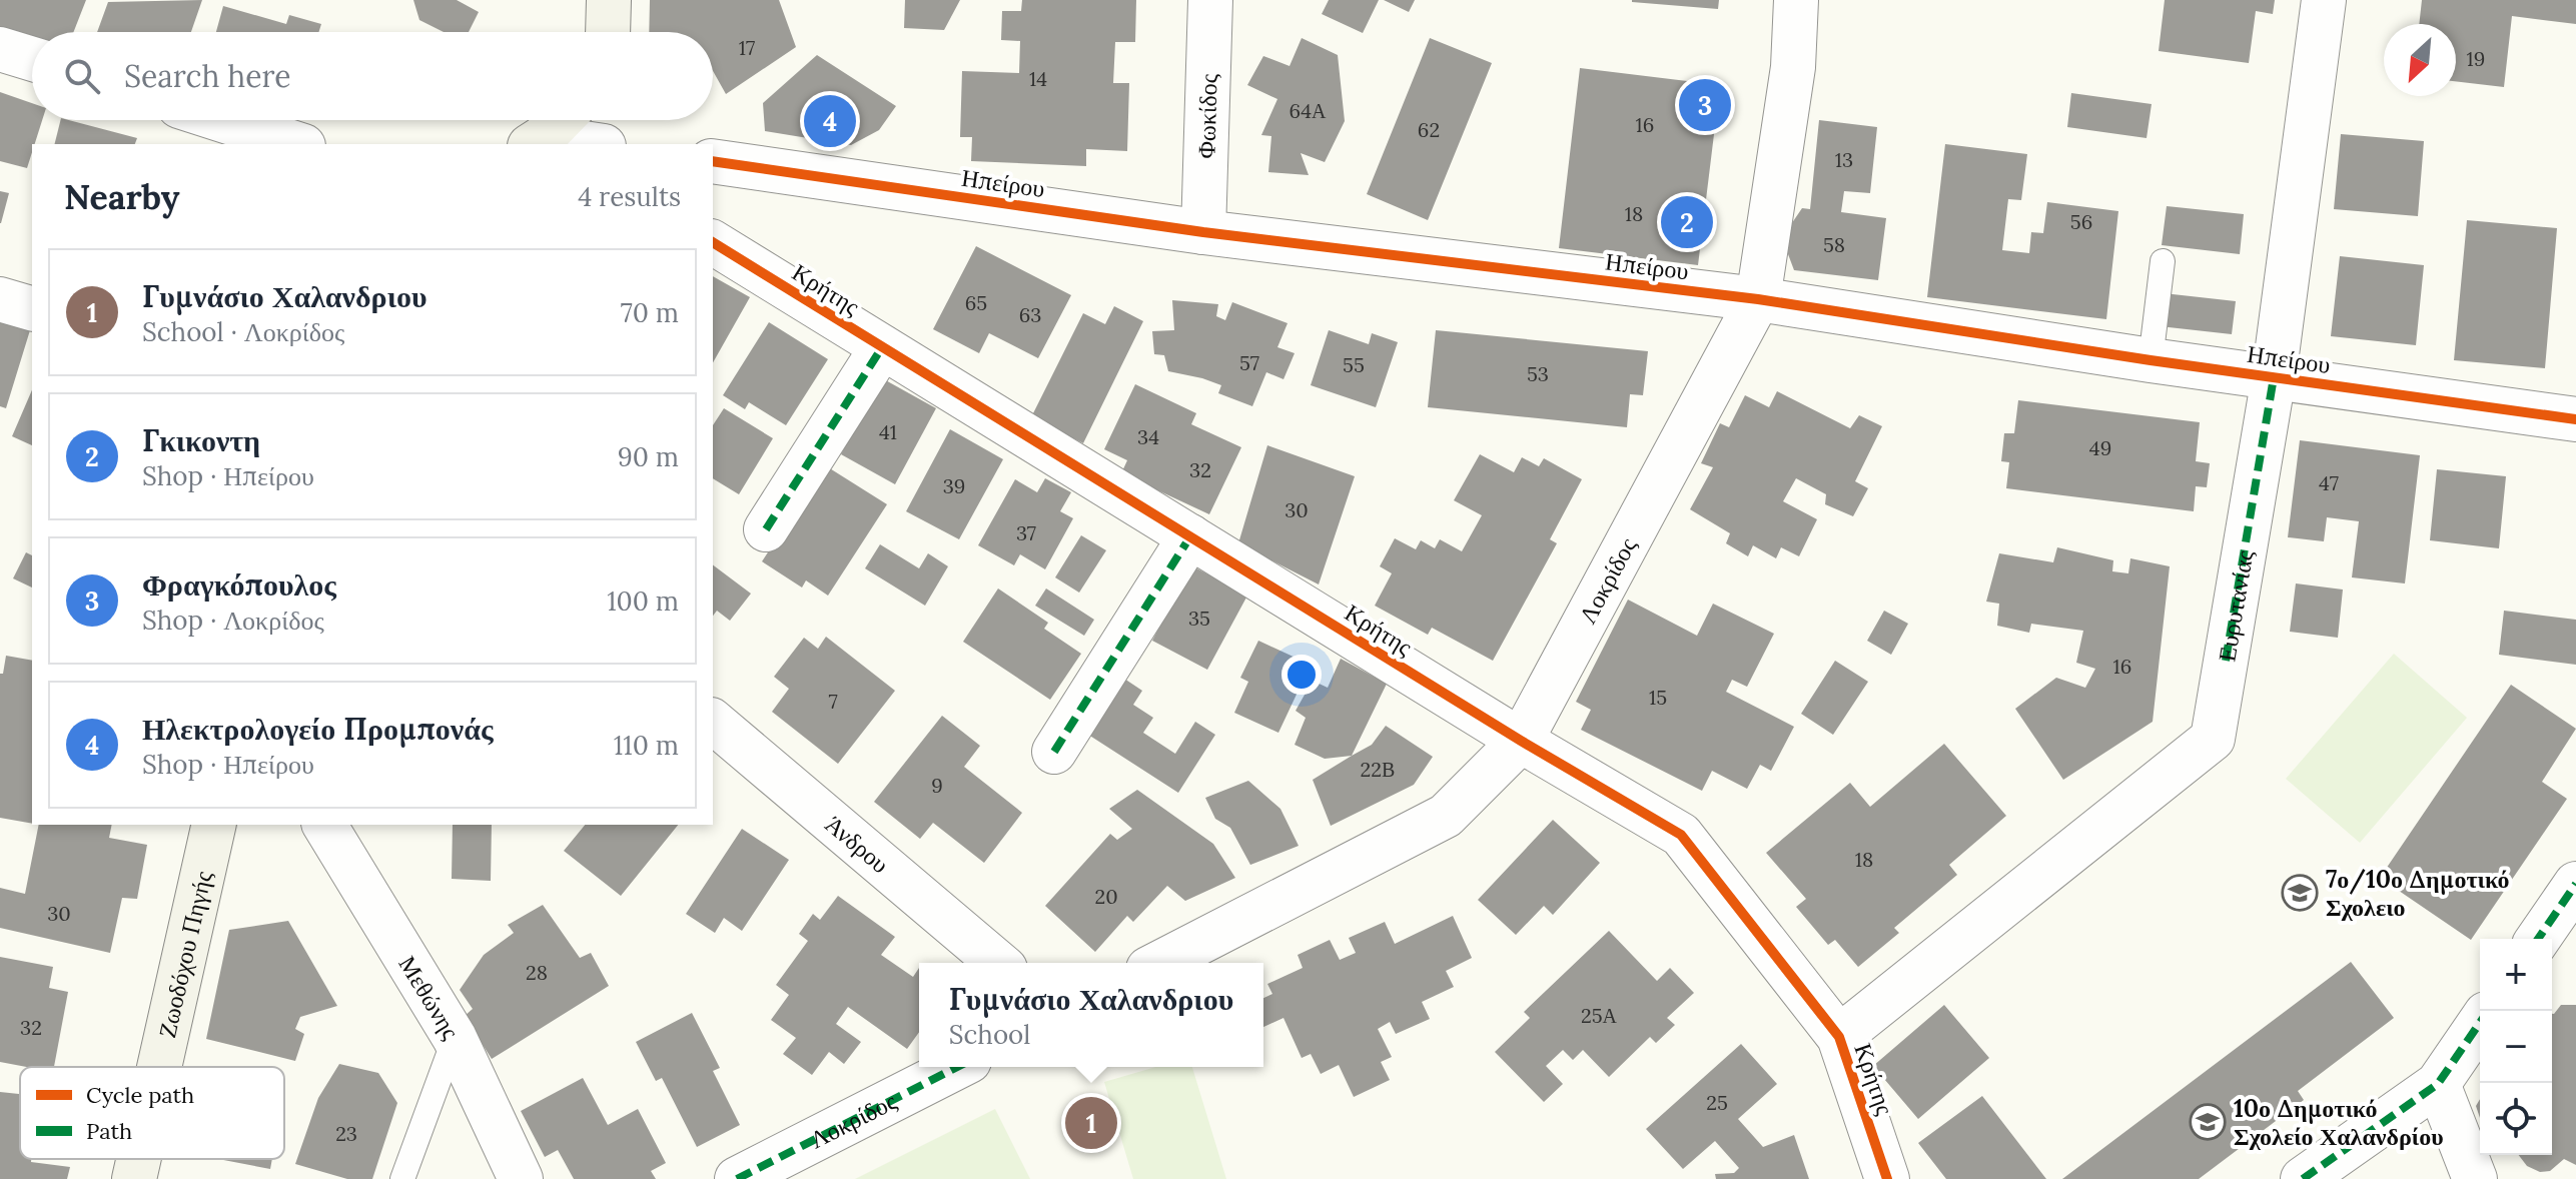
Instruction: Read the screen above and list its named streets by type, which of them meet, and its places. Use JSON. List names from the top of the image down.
{
  "streets": {
    "street": [
      "Φωκίδος",
      "Ηπείρου",
      "Κρήτης",
      "Λοκρίδος",
      "Ευρυτανίας",
      "Άνδρου",
      "Ζωοδόχου Πηγής",
      "Μεθώνης"
    ]
  },
  "crossings": [
    ["Φωκίδος", "Ηπείρου"],
    ["Ηπείρου", "Λοκρίδος"],
    ["Ηπείρου", "Ευρυτανίας"],
    ["Κρήτης", "Λοκρίδος"],
    ["Κρήτης", "Ευρυτανίας"]
  ],
  "places": {
    "school or university": ["7ο/10ο Δημοτικό Σχολειο", "10ο Δημοτικό Σχολείο Χαλανδρίου"]
  },
  "house_numbers": [
    "17",
    "19",
    "14",
    "64Α",
    "16",
    "62",
    "13",
    "18",
    "56",
    "58",
    "65",
    "63",
    "57",
    "55",
    "53",
    "41",
    "34",
    "49",
    "32",
    "47",
    "39",
    "30",
    "37",
    "35",
    "16",
    "15",
    "7",
    "22Β",
    "9",
    "18",
    "20",
    "30",
    "28",
    "25Α",
    "32",
    "25",
    "23"
  ],
  "legend": ["Cycle path", "Path"],
  "north": "bottom left",
  "page": {
    "search": "Search here",
    "pins": [
      "3",
      "4",
      "2",
      "1"
    ],
    "heading": ["Nearby", "4 results"],
    "list": [
      {
        "mark": "1",
        "name": "Γυμνάσιο Χαλανδριου",
        "note": "School · Λοκρίδος",
        "value": "70 m"
      },
      {
        "mark": "2",
        "name": "Γκικοντη",
        "note": "Shop · Ηπείρου",
        "value": "90 m"
      },
      {
        "mark": "3",
        "name": "Φραγκόπουλος",
        "note": "Shop · Λοκρίδος",
        "value": "100 m"
      },
      {
        "mark": "4",
        "name": "Ηλεκτρολογείο Προμπονάς",
        "note": "Shop · Ηπείρου",
        "value": "110 m"
      }
    ],
    "map_buttons": ["+", "−"],
    "popup": ["Γυμνάσιο Χαλανδριου", "School"]
  }
}
